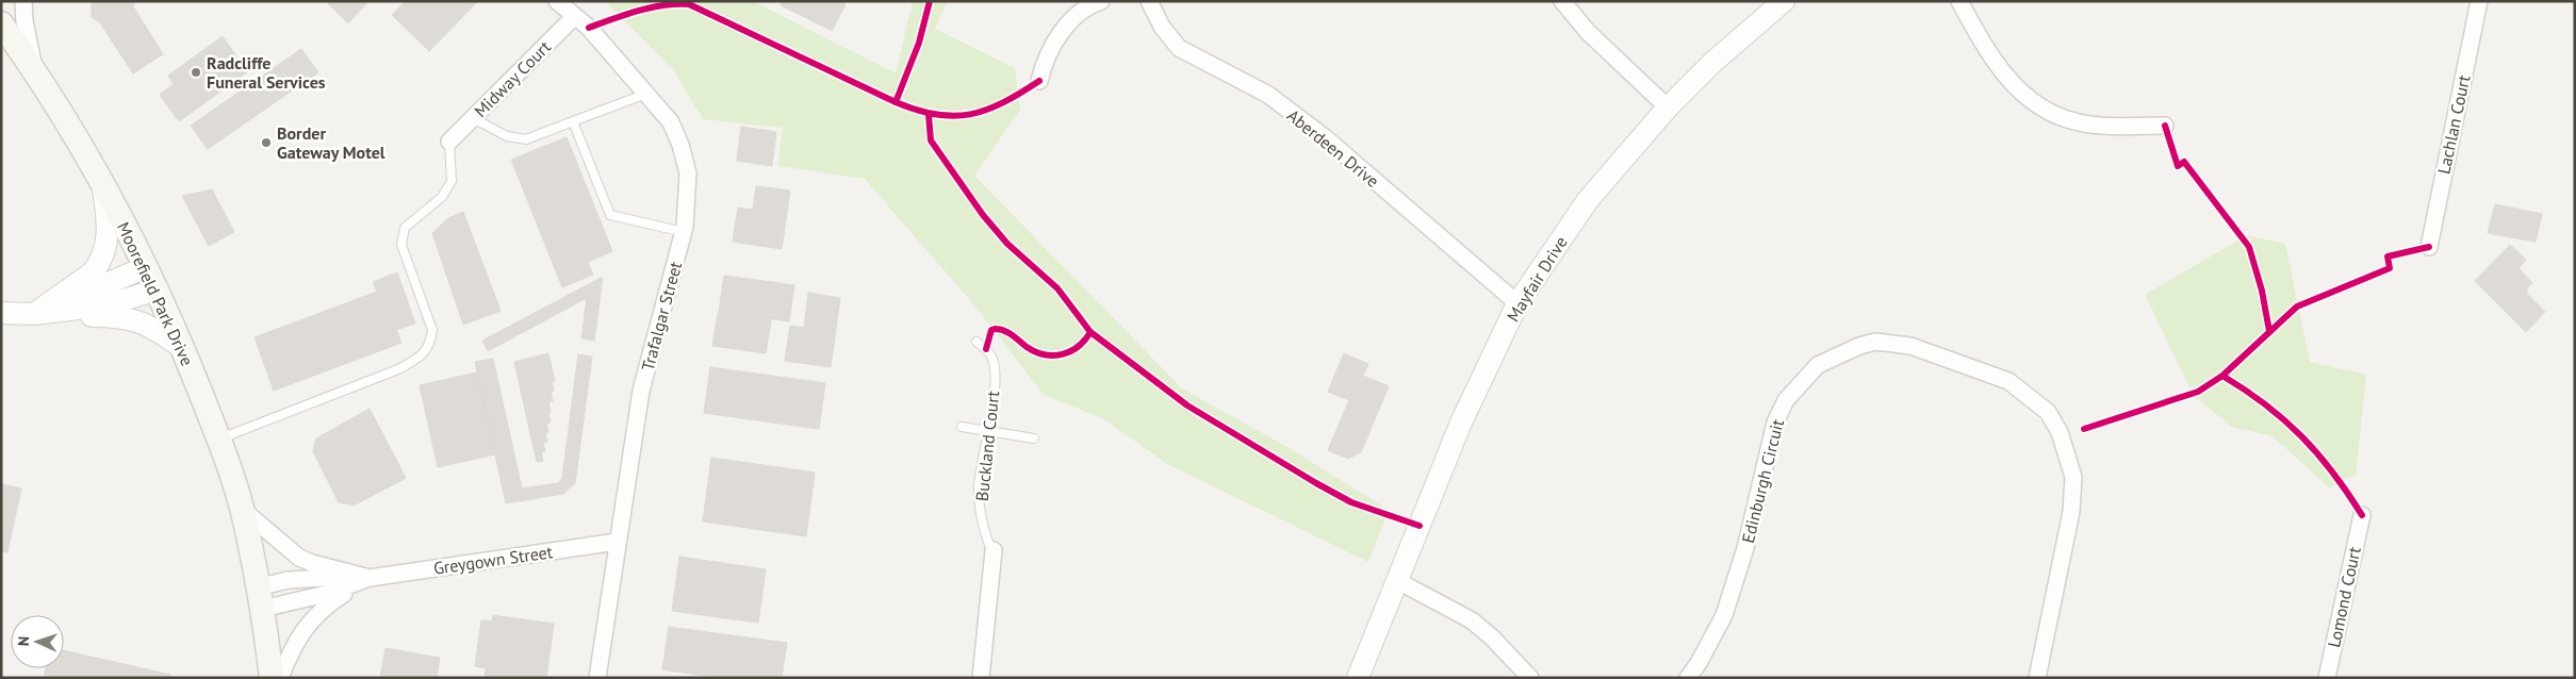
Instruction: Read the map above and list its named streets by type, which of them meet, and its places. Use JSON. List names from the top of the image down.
{
  "streets": {
    "main road": ["Moorefield Park Drive"],
    "street": [
      "Midway Court",
      "Lachlan Court",
      "Aberdeen Drive",
      "Mayfair Drive",
      "Trafalgar Street",
      "Buckland Court",
      "Edinburgh Circuit",
      "Greygown Street",
      "Lomond Court"
    ]
  },
  "crossings": [
    ["Midway Court", "Trafalgar Street"],
    ["Aberdeen Drive", "Mayfair Drive"],
    ["Moorefield Park Drive", "Greygown Street"],
    ["Trafalgar Street", "Greygown Street"]
  ],
  "places": ["Radcliffe Funeral Services", "Border Gateway Motel"],
  "north": "left"
}
